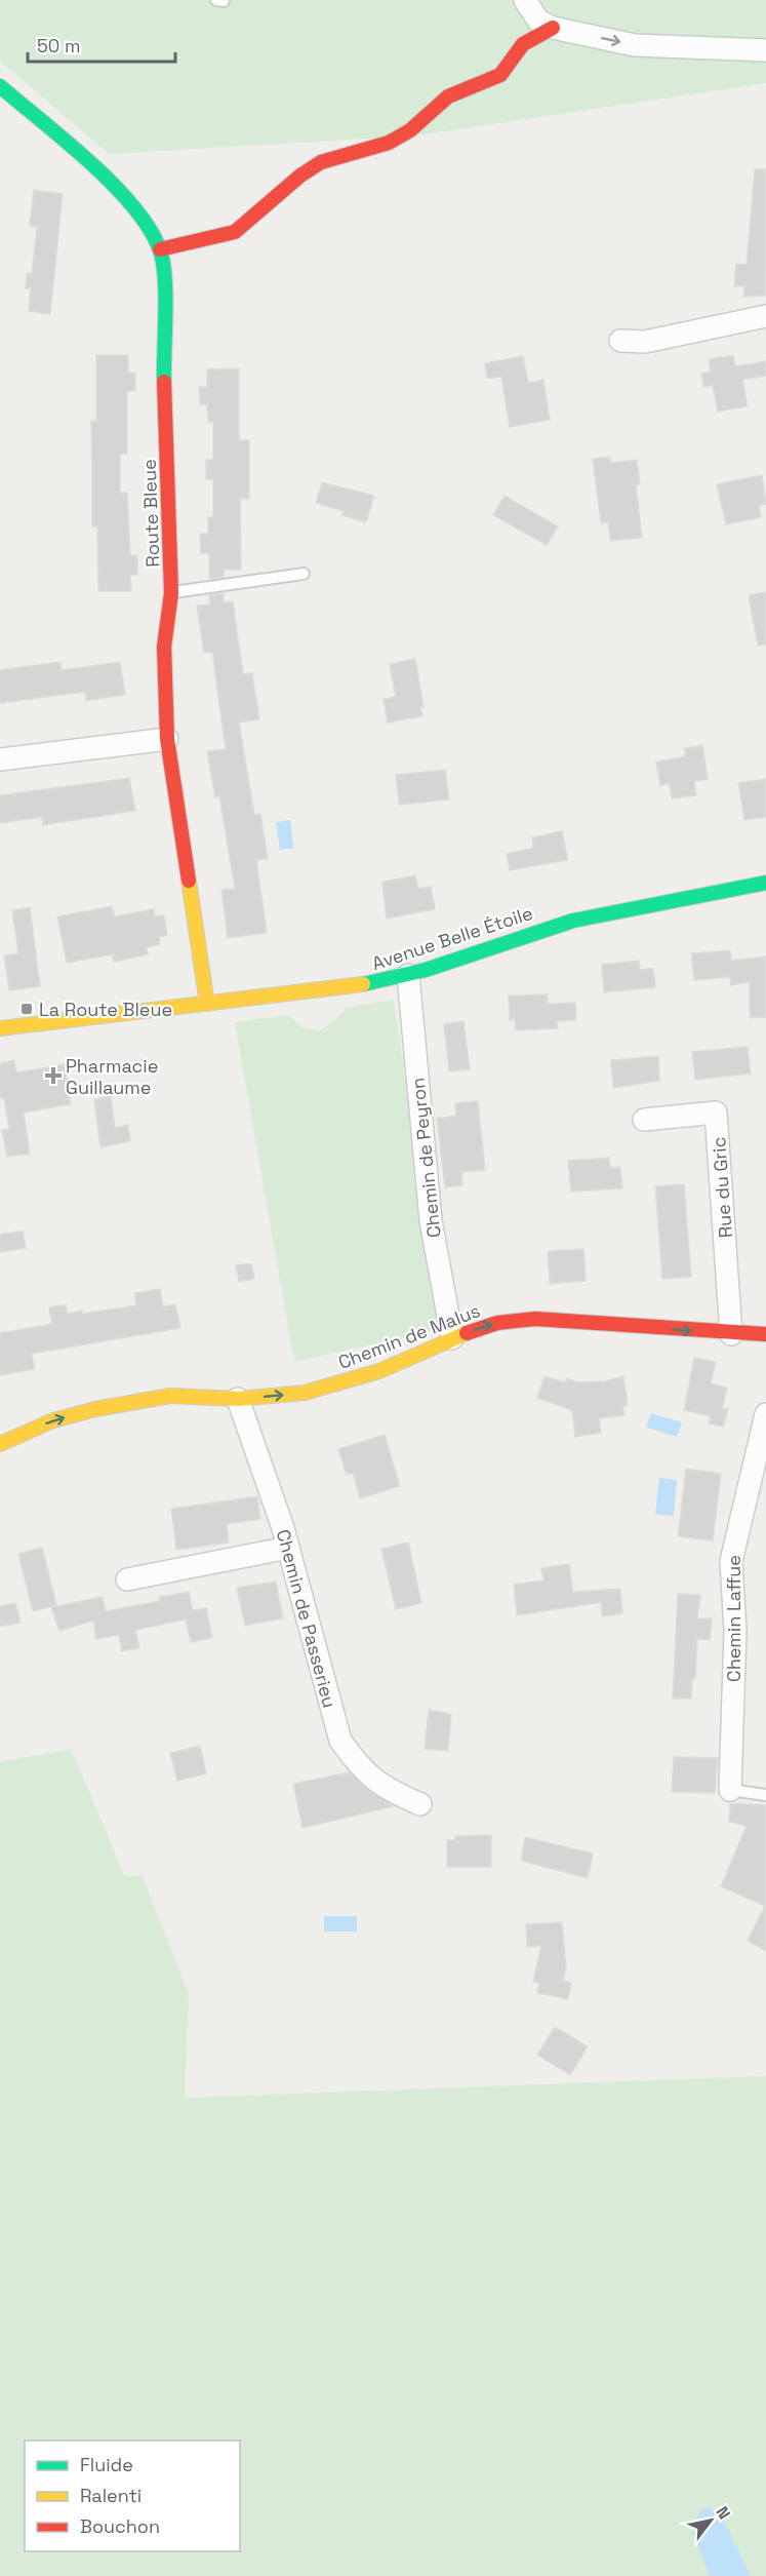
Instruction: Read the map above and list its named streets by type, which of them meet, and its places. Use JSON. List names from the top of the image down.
{
  "streets": {
    "street": [
      "Route Bleue",
      "Avenue Belle Étoile",
      "Chemin de Peyron",
      "Rue du Gric",
      "Chemin de Malus",
      "Chemin de Passerieu",
      "Chemin Laffue"
    ]
  },
  "crossings": [
    ["Route Bleue", "Avenue Belle Étoile"],
    ["Avenue Belle Étoile", "Chemin de Peyron"],
    ["Chemin de Peyron", "Chemin de Malus"],
    ["Rue du Gric", "Chemin de Malus"],
    ["Chemin de Malus", "Chemin de Passerieu"]
  ],
  "one_way": ["Chemin de Malus"],
  "places": {
    "transit": ["La Route Bleue"],
    "health": ["Pharmacie Guillaume"]
  },
  "legend": ["Fluide", "Ralenti", "Bouchon"],
  "scale_bar": "50 m",
  "north": "top right"
}
